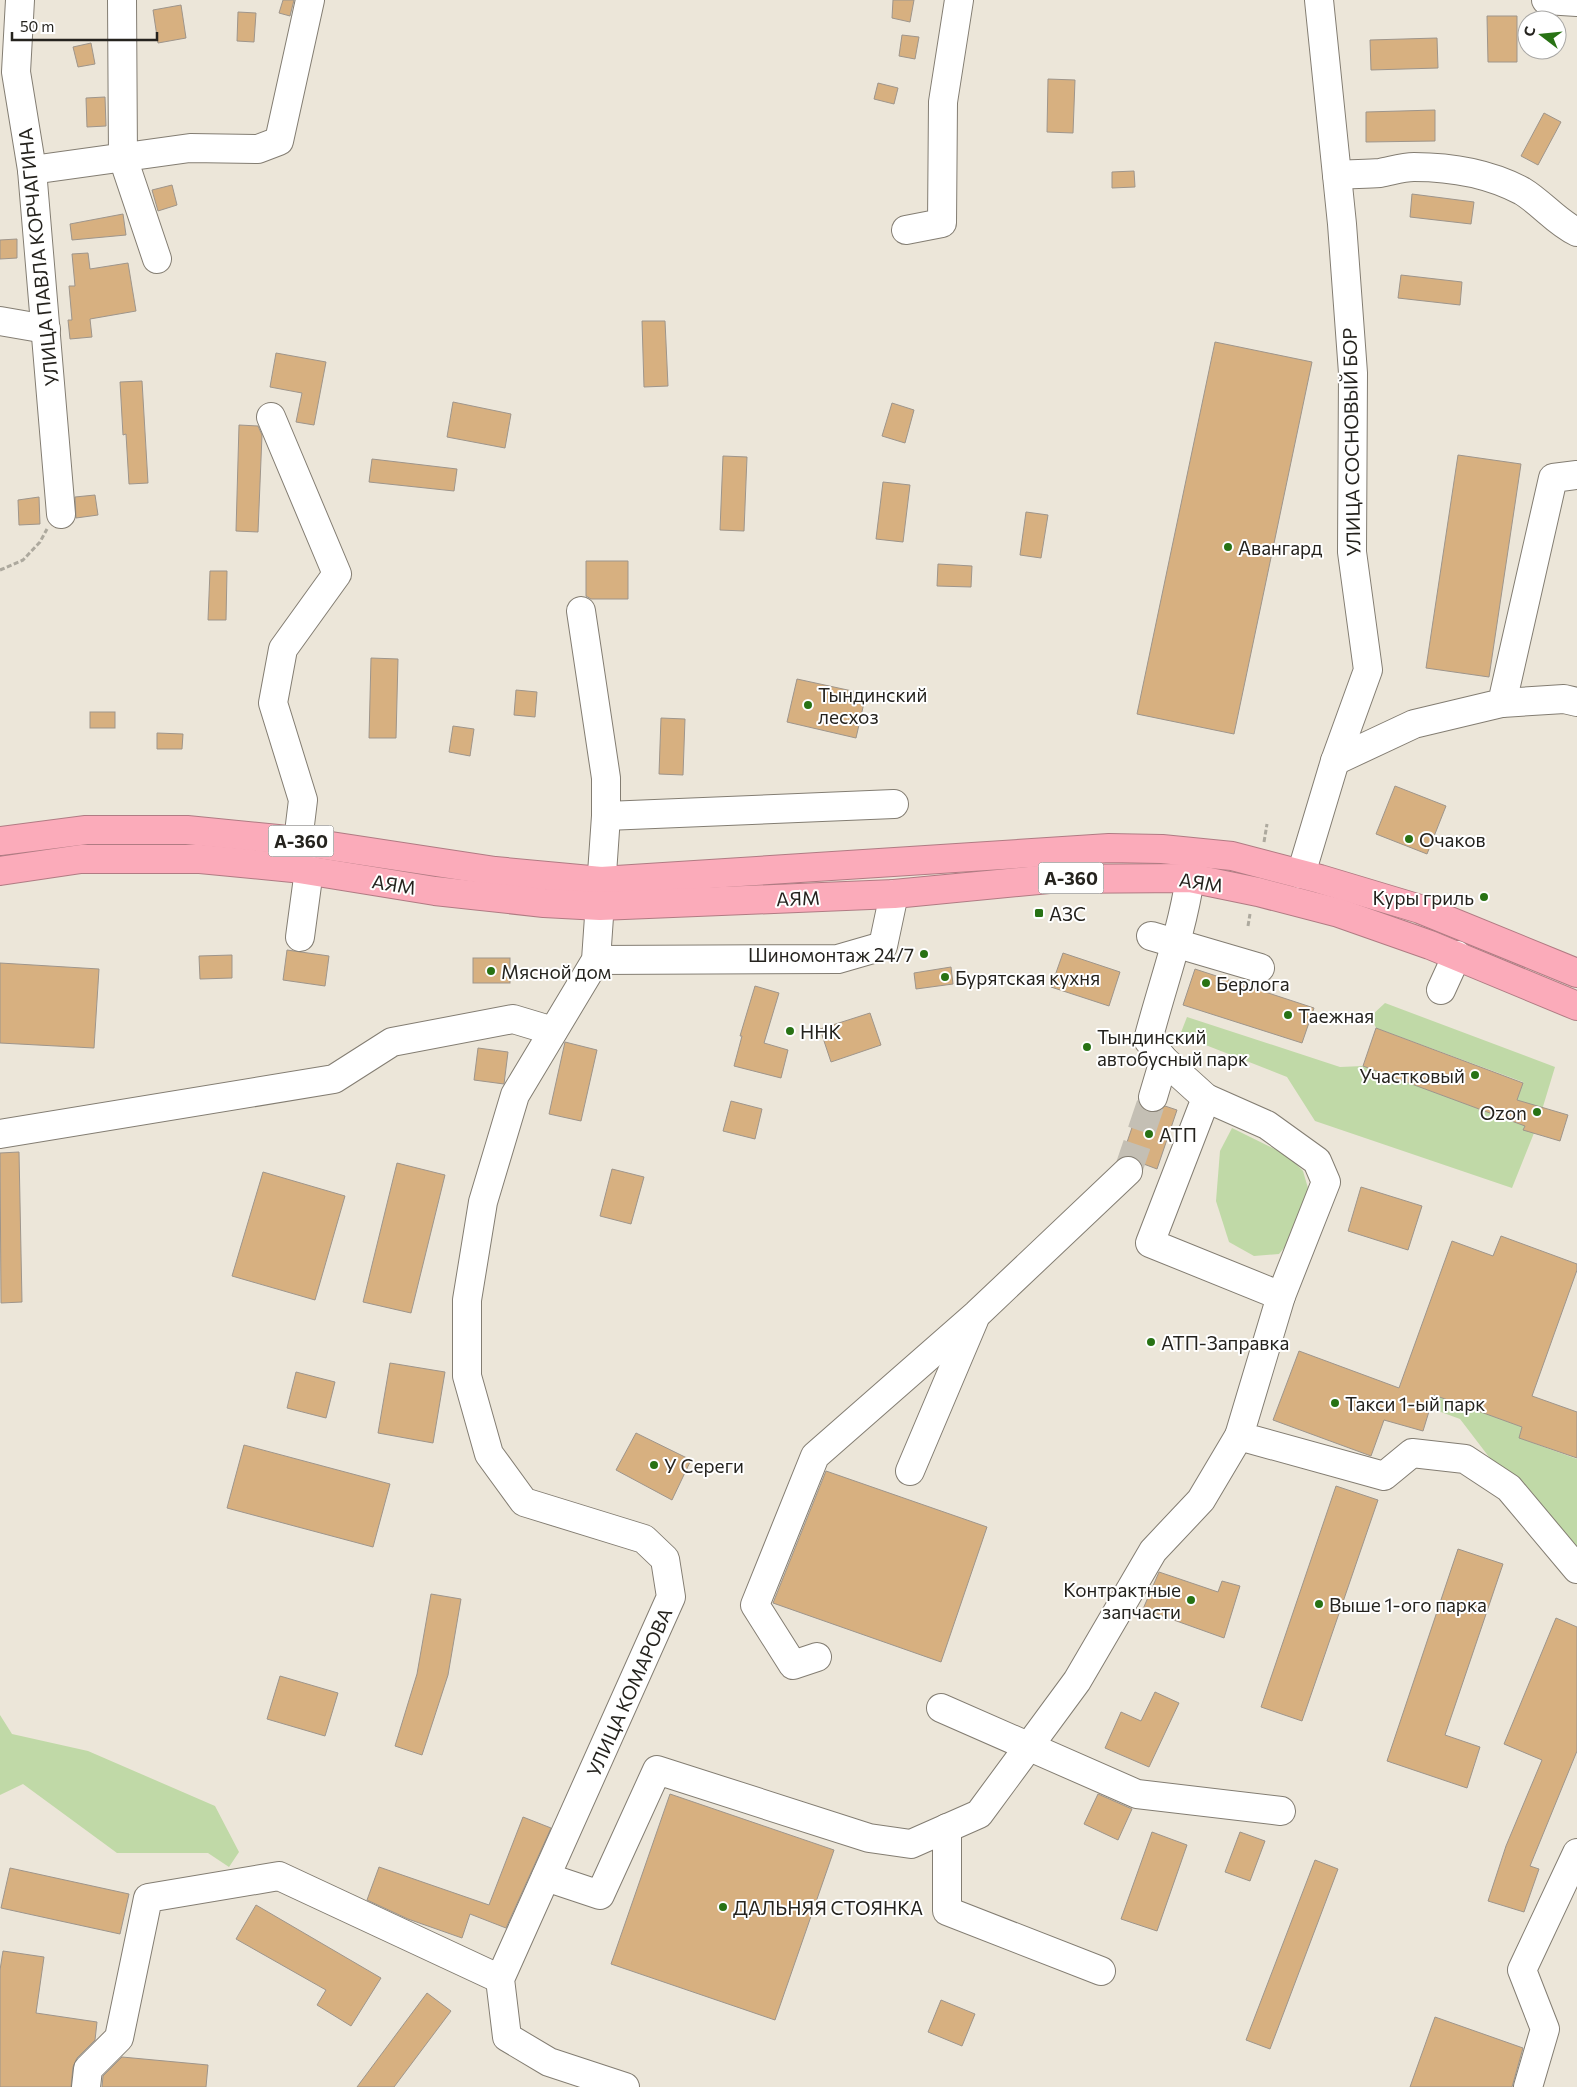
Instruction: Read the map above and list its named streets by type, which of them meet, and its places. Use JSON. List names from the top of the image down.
{
  "streets": {
    "highway": ["А-360", "АЯМ"],
    "street": ["УЛИЦА ПАВЛА КОРЧАГИНА", "УЛИЦА СОСНОВЫЙ БОР", "УЛИЦА КОМАРОВА"]
  },
  "crossings": [
    ["УЛИЦА СОСНОВЫЙ БОР", "АЯМ"]
  ],
  "places": {
    "other": [
      "Авангард",
      "Тындинский лесхоз",
      "Очаков",
      "Куры гриль",
      "Шиномонтаж 24/7",
      "Мясной дом",
      "Бурятская кухня",
      "Берлога",
      "Таежная",
      "ННК",
      "Тындинский автобусный парк",
      "Участковый",
      "Ozon",
      "АТП",
      "АТП-Заправка",
      "Такси 1-ый парк",
      "У Сереги",
      "Контрактные запчасти",
      "Выше 1-ого парка",
      "ДАЛЬНЯЯ СТОЯНКА"
    ],
    "transit": ["АЗС"]
  },
  "scale_bar": "50 m",
  "north": "left"
}
